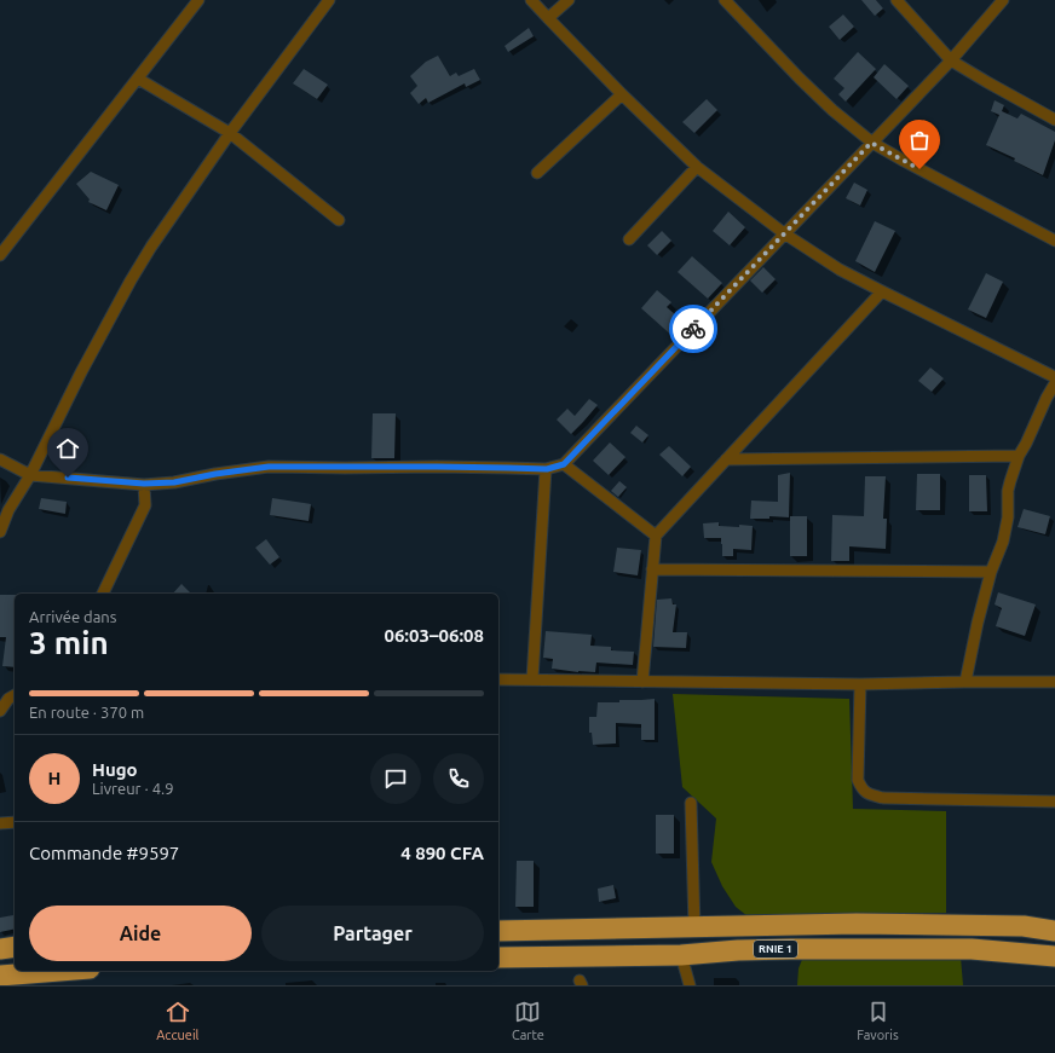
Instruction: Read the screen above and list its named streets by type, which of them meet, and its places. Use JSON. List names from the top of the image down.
{
  "streets": {
    "highway": ["RNIE 1"]
  },
  "page": {
    "heading": ["3 min", "Arrivée dans", "06:03–06:08"],
    "panel": [
      "Hugo",
      "Livreur · 4.9",
      "Commande #9597",
      "4 890 CFA"
    ],
    "bar": "En route · 370 m",
    "round": "H",
    "buttons": ["Aide", "Partager"],
    "tabs": ["Accueil", "Carte", "Favoris"]
  }
}
